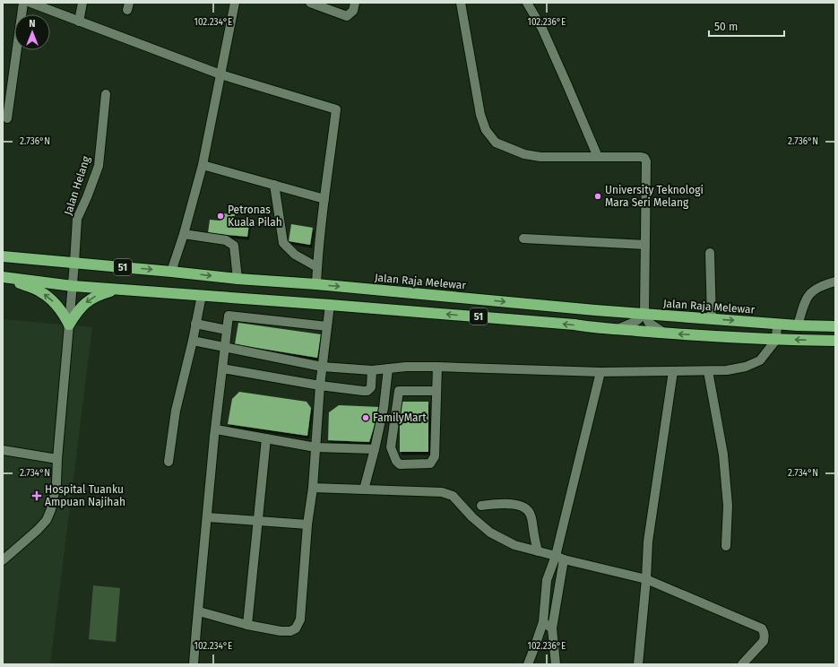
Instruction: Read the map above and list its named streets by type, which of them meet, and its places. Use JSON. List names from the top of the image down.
{
  "streets": {
    "highway": ["51", "Jalan Raja Melewar"],
    "street": ["Jalan Helang"]
  },
  "crossings": [
    ["Jalan Helang", "51"],
    ["Jalan Helang", "Jalan Raja Melewar"]
  ],
  "places": {
    "other": ["University Teknologi Mara Seri Melang", "Petronas Kuala Pilah", "FamilyMart"],
    "health": ["Hospital Tuanku Ampuan Najihah"]
  },
  "scale_bar": "50 m",
  "north": "top",
  "coordinates": [
    "102.234°E",
    "102.236°E",
    "2.736°N",
    "2.734°N"
  ]
}
